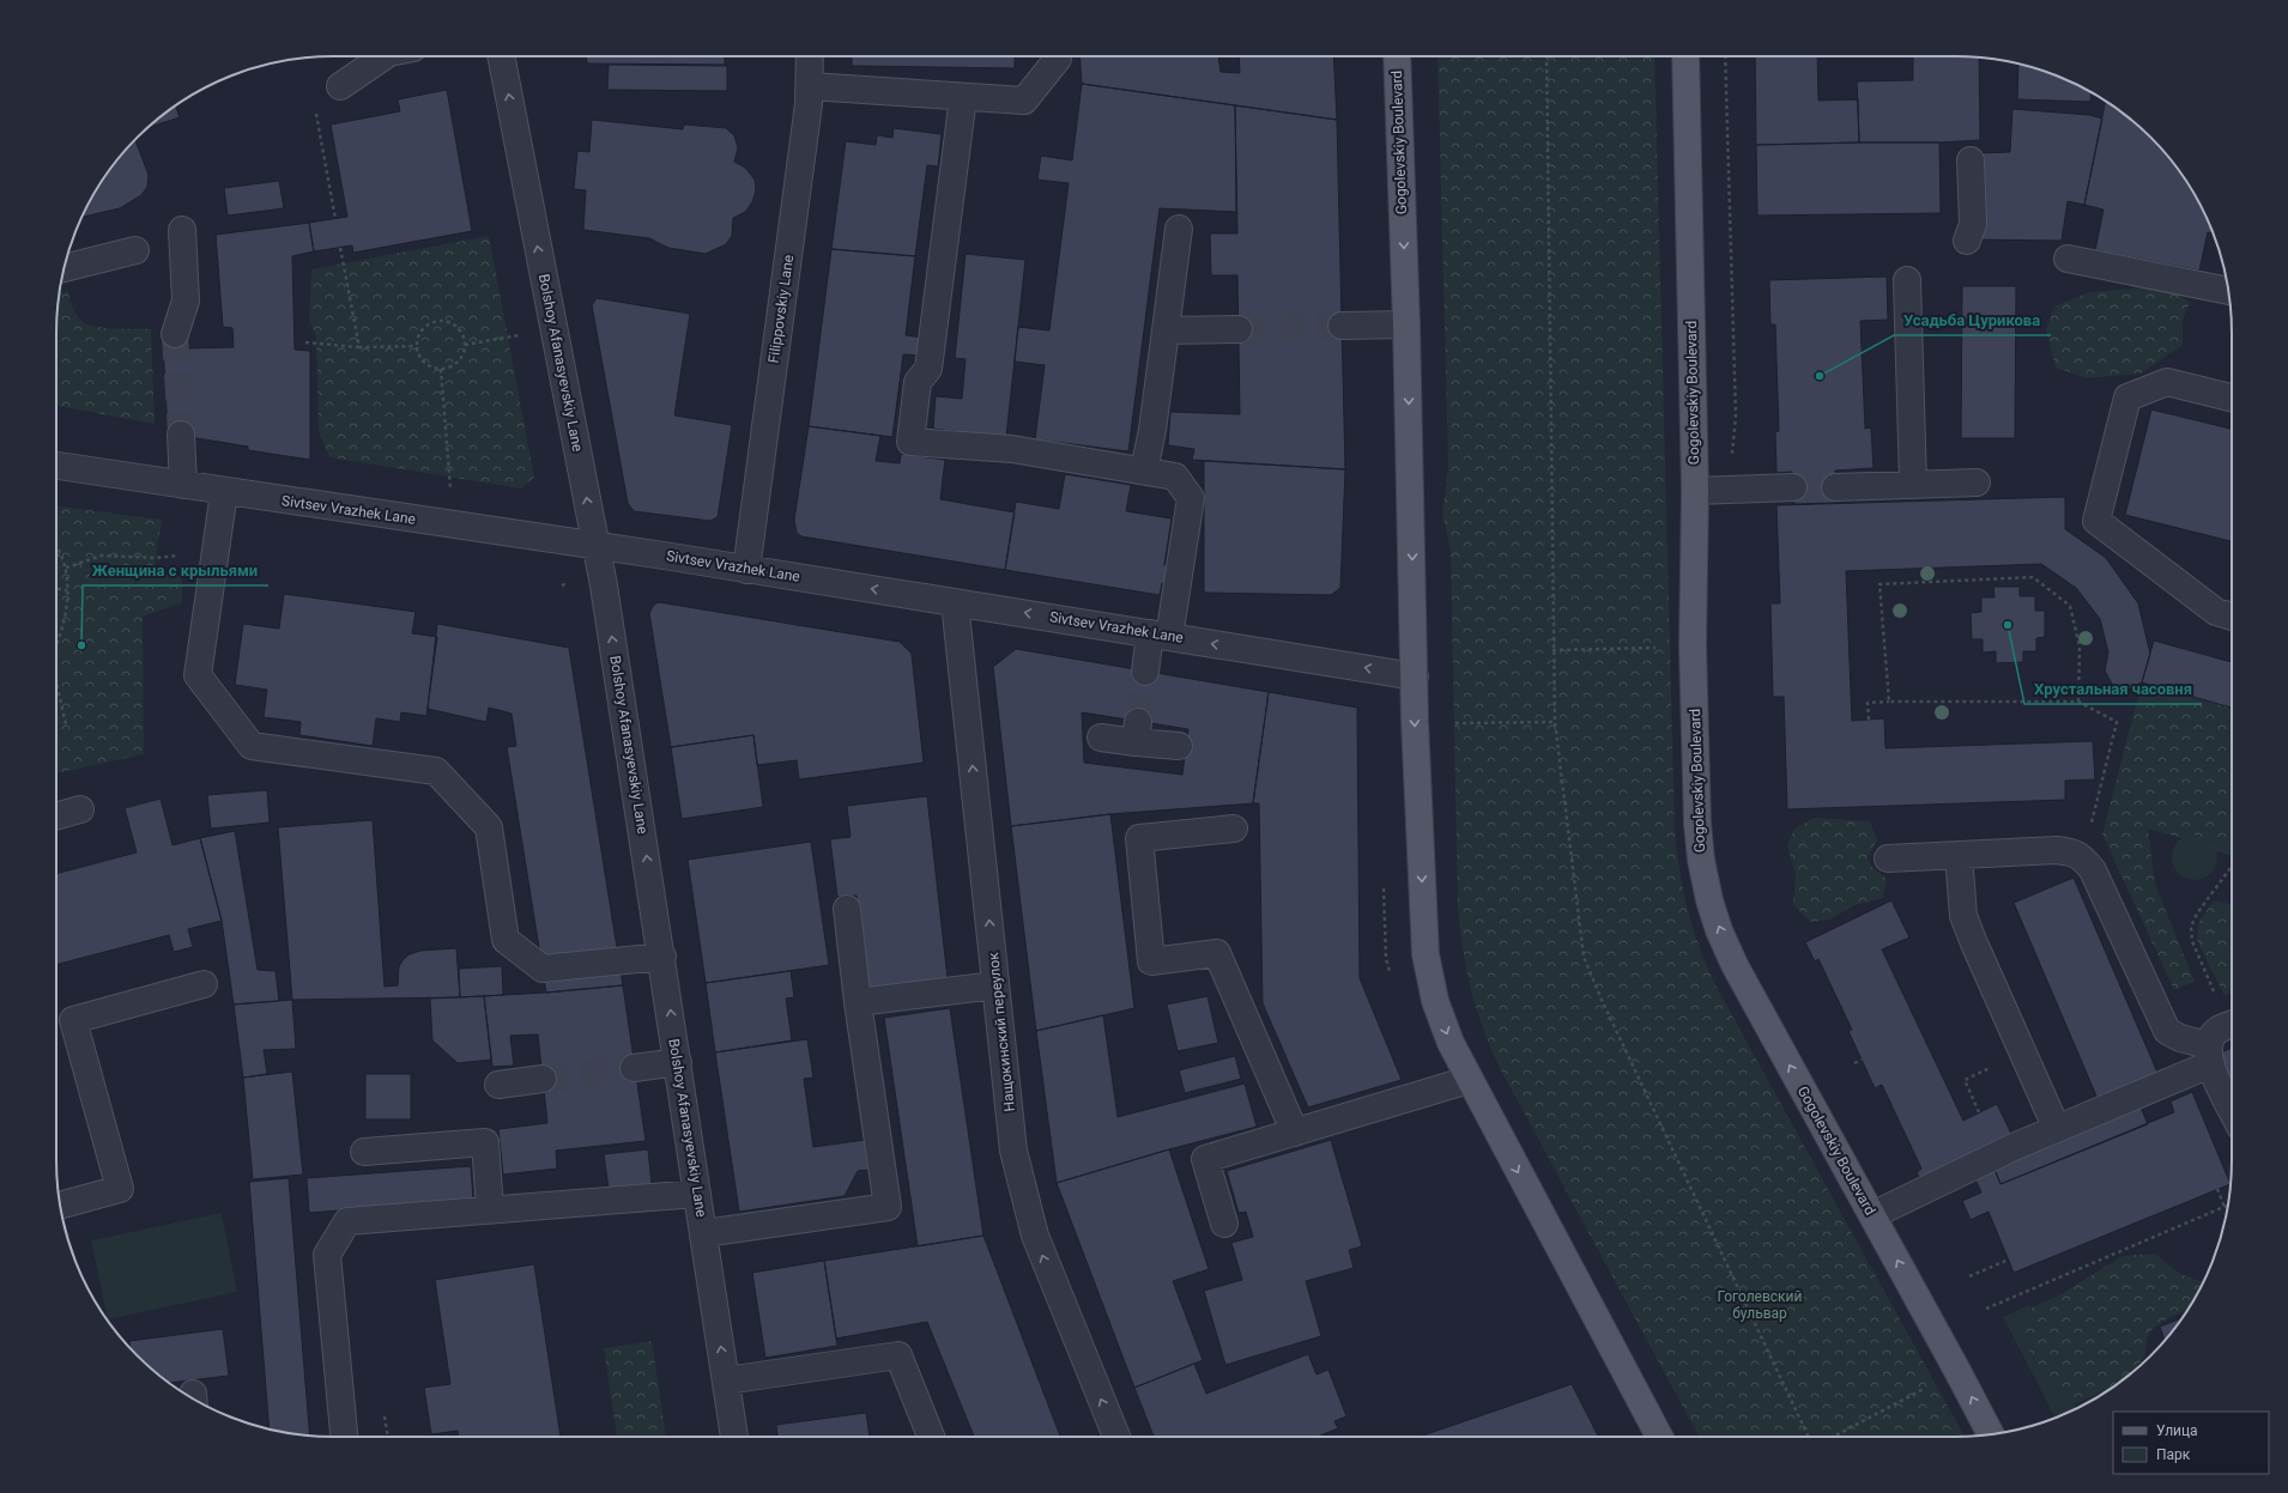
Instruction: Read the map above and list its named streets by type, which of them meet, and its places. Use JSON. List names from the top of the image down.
{
  "streets": {
    "main road": ["Gogolevskiy Boulevard"],
    "street": [
      "Filippovskiy Lane",
      "Bolshoy Afanasyevskiy Lane",
      "Sivtsev Vrazhek Lane",
      "Нащокинский переулок"
    ]
  },
  "crossings": [
    ["Gogolevskiy Boulevard", "Sivtsev Vrazhek Lane"],
    ["Filippovskiy Lane", "Sivtsev Vrazhek Lane"],
    ["Bolshoy Afanasyevskiy Lane", "Sivtsev Vrazhek Lane"],
    ["Sivtsev Vrazhek Lane", "Нащокинский переулок"]
  ],
  "one_way": ["Bolshoy Afanasyevskiy Lane", "Sivtsev Vrazhek Lane", "Нащокинский переулок"],
  "parks": ["Гоголевский бульвар"],
  "places": ["Усадьба Цурикова", "Хрустальная часовня", "Женщина с крыльями"],
  "legend": ["Улица", "Парк"]
}
